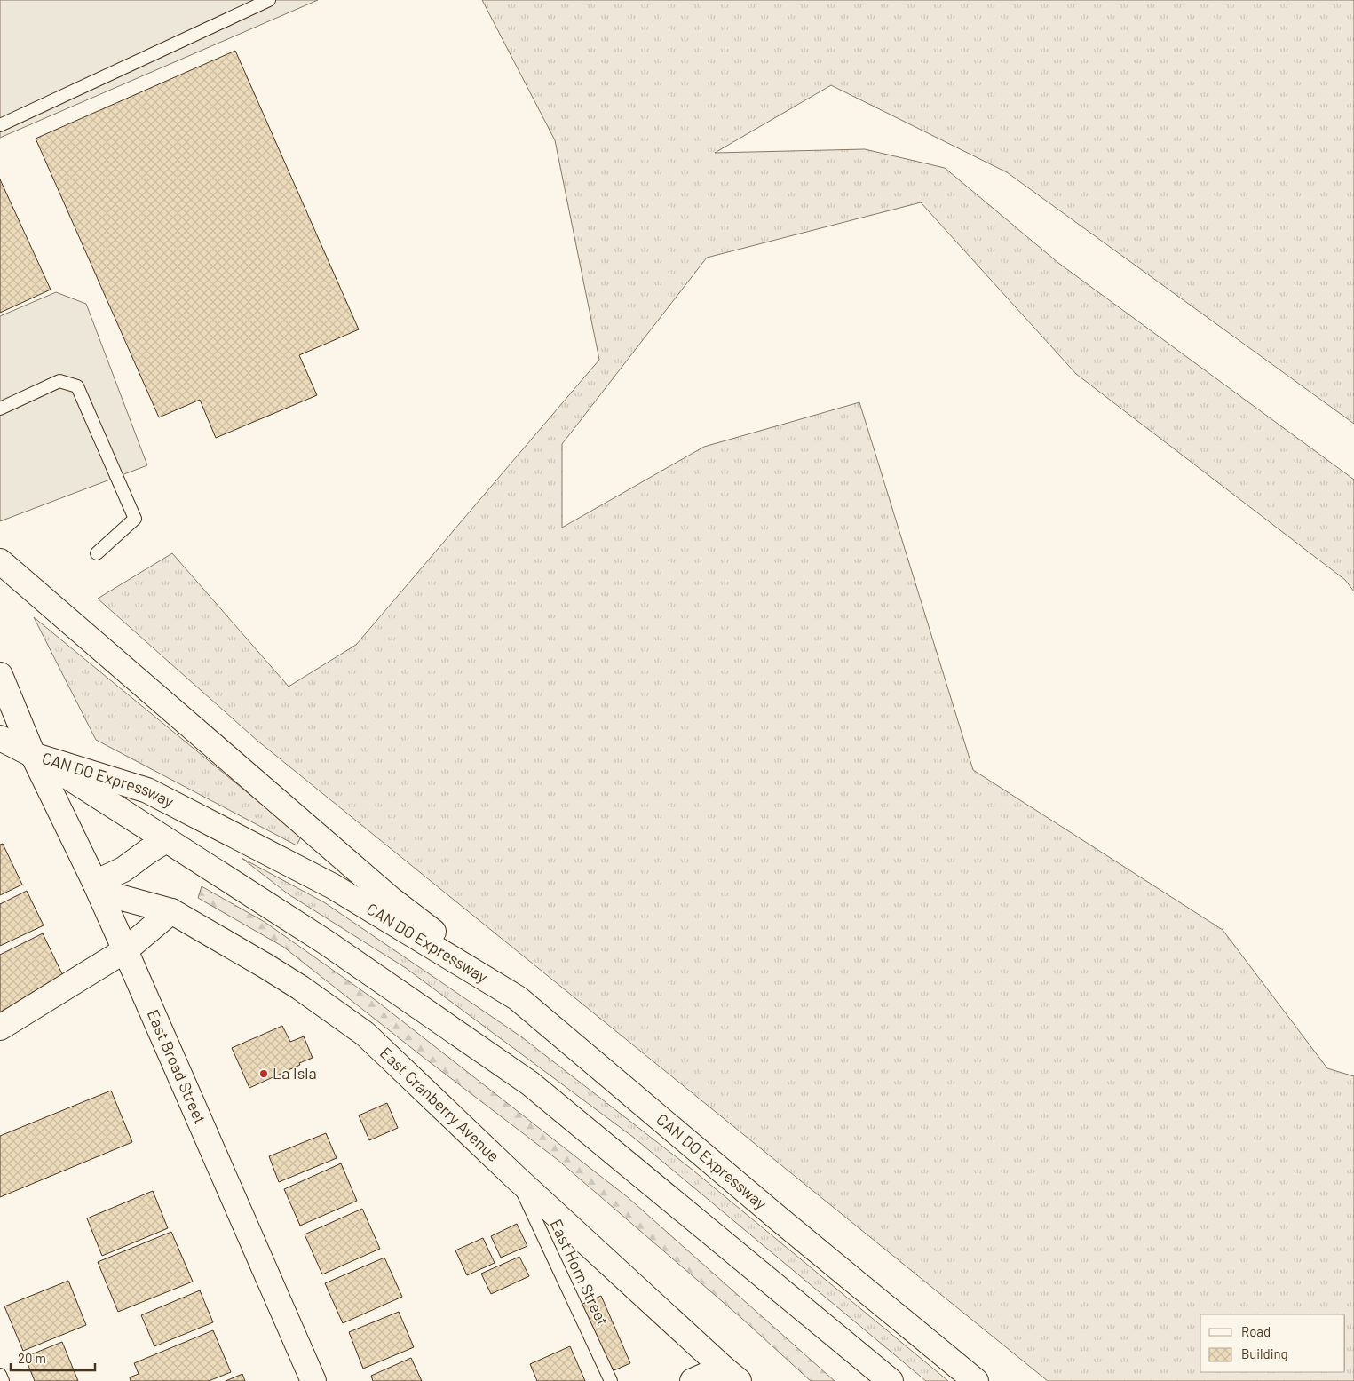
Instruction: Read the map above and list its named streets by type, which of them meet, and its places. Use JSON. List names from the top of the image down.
{
  "streets": {
    "main road": ["CAN DO Expressway", "East Broad Street", "East Cranberry Avenue"],
    "lane": ["East Horn Street"]
  },
  "crossings": [
    ["CAN DO Expressway", "East Broad Street"],
    ["East Broad Street", "East Cranberry Avenue"],
    ["East Cranberry Avenue", "East Horn Street"]
  ],
  "places": ["La Isla"],
  "legend": ["Road", "Building"],
  "scale_bar": "20 m"
}
